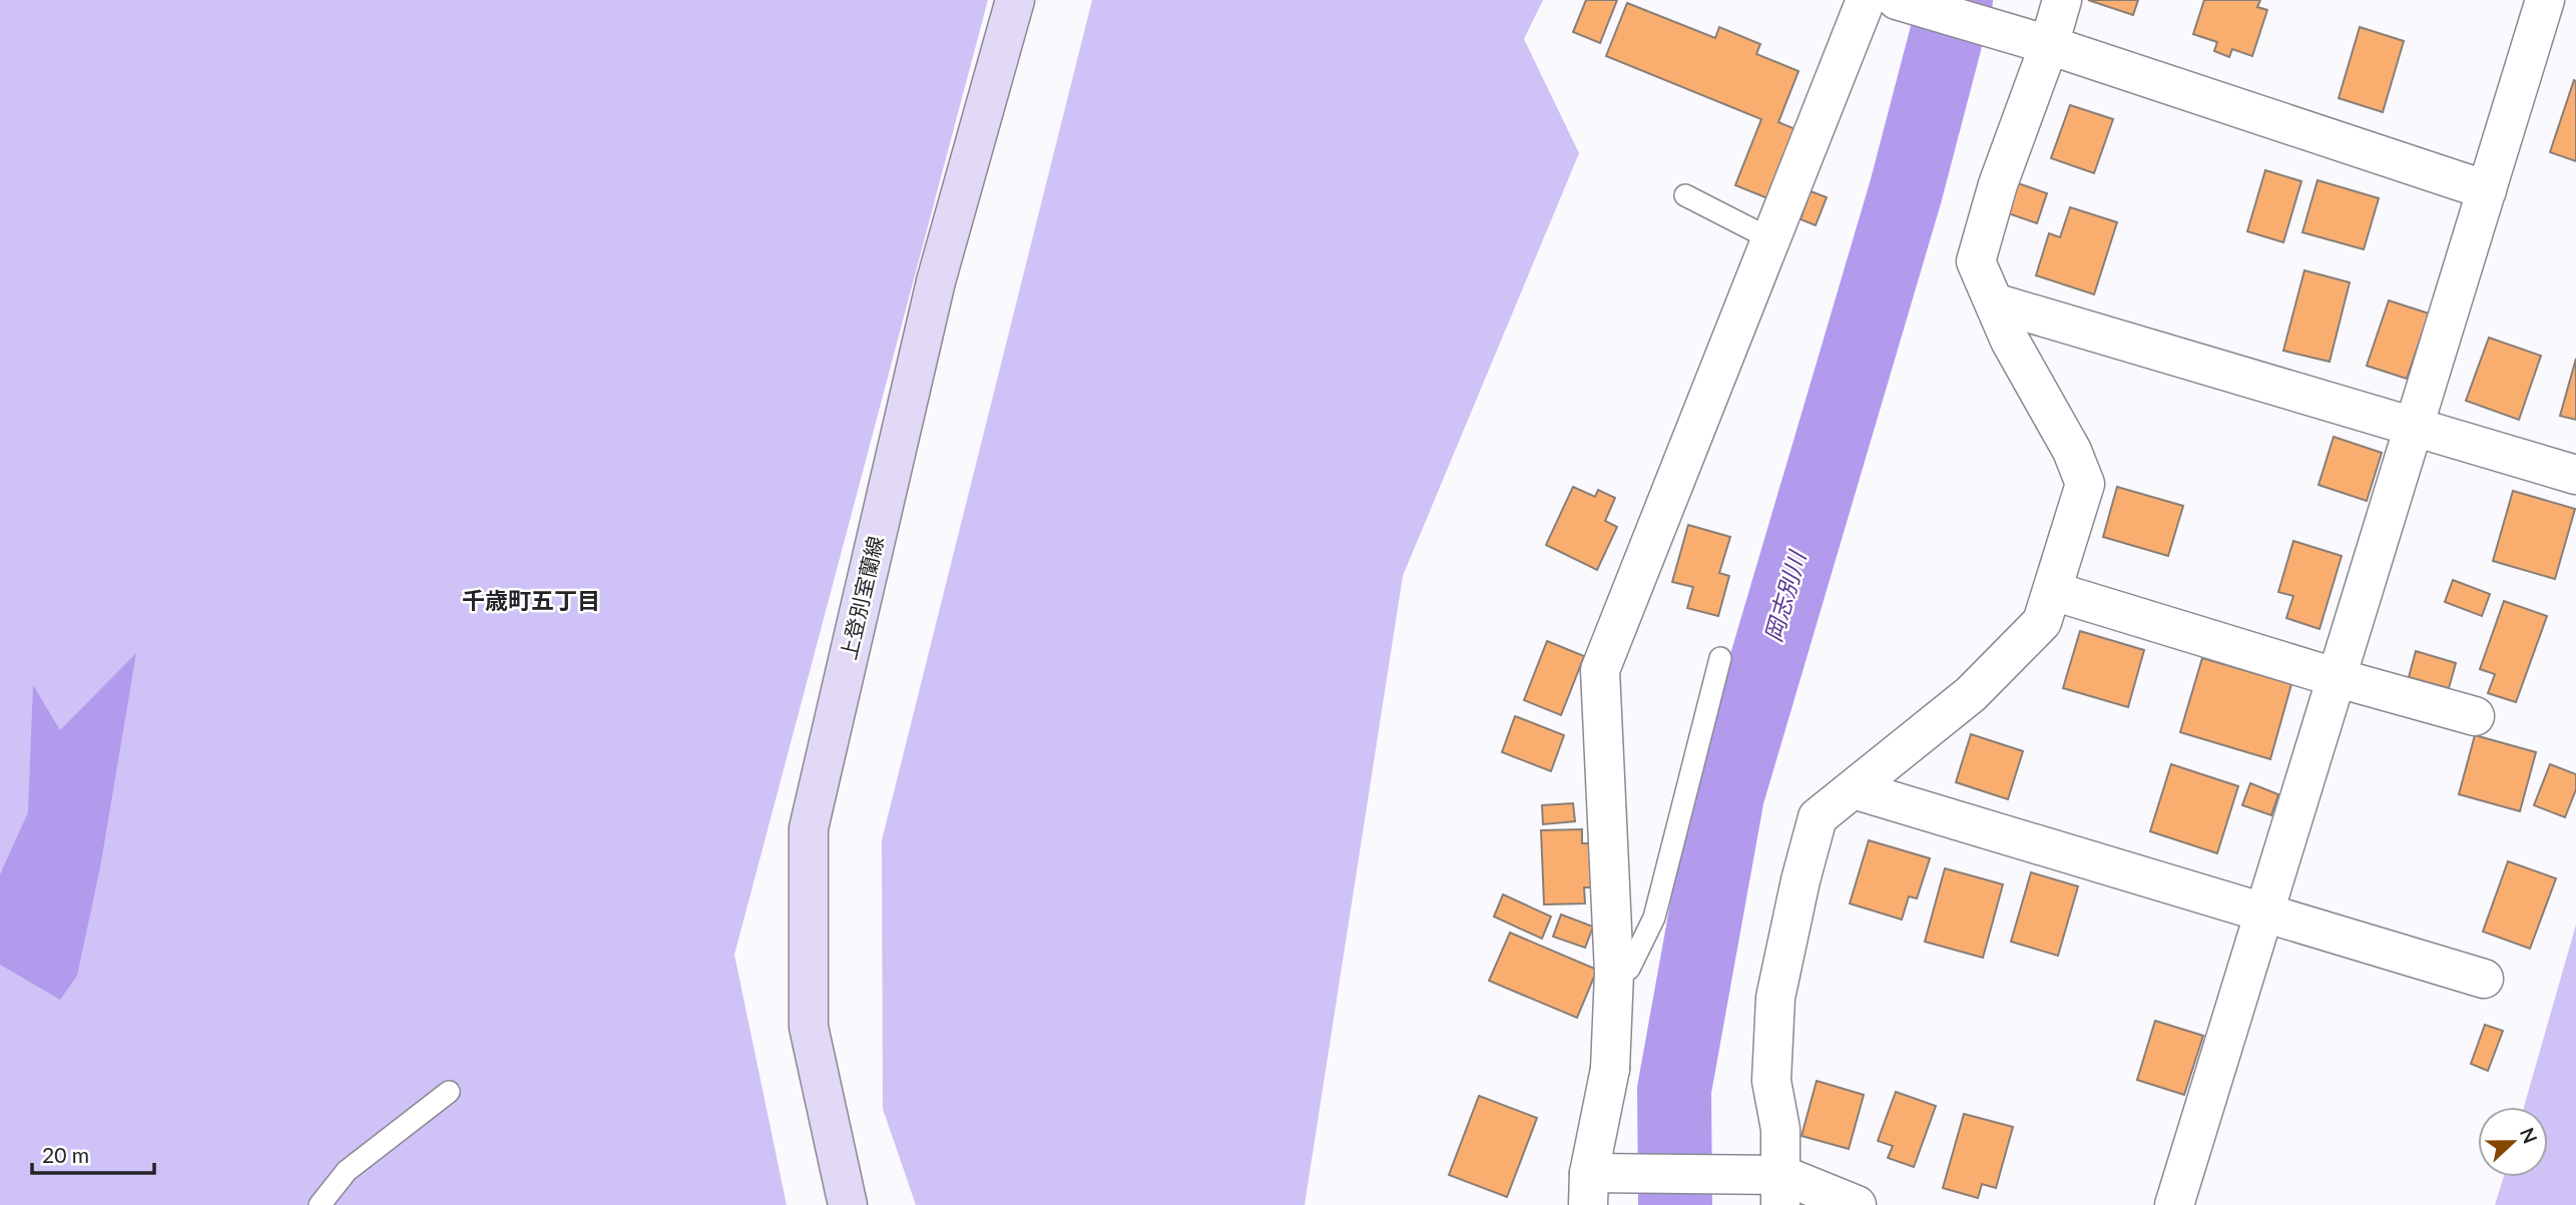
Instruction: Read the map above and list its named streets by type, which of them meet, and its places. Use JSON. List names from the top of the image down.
{
  "streets": {
    "main road": ["上登別室蘭線"]
  },
  "districts": ["千歳町五丁目"],
  "water": ["岡志別川"],
  "scale_bar": "20 m",
  "north": "right"
}
